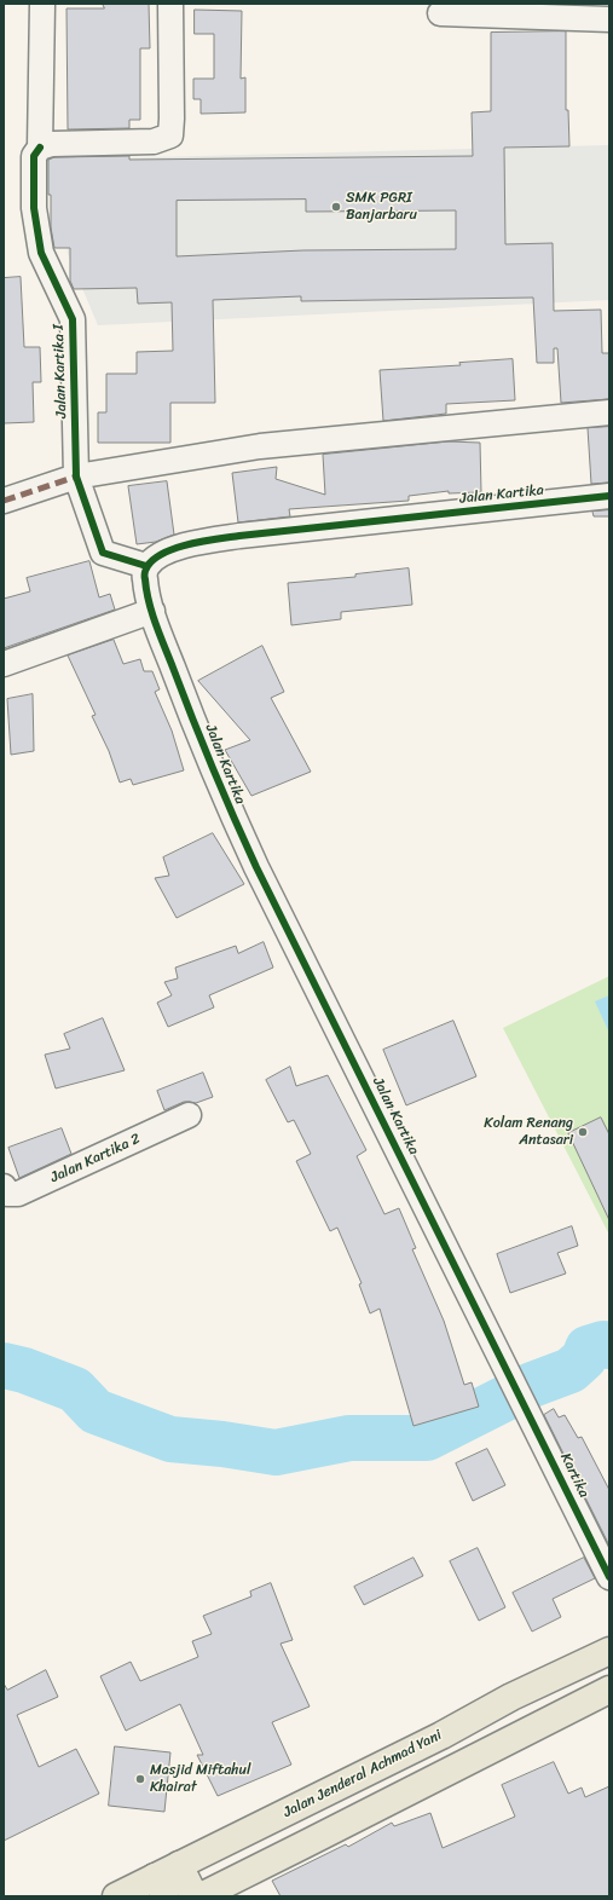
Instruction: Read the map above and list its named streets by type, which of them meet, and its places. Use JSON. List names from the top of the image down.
{
  "streets": {
    "main road": ["Jalan Jenderal Achmad Yani"],
    "street": [
      "Jalan Kartika I",
      "Jalan Kartika",
      "Jalan Kartika 2",
      "Kartika"
    ]
  },
  "crossings": [
    ["Jalan Kartika I", "Jalan Kartika"],
    ["Jalan Kartika", "Kartika"]
  ],
  "places": ["SMK PGRI Banjarbaru", "Kolam Renang Antasari", "Masjid Miftahul Khairat"]
}
